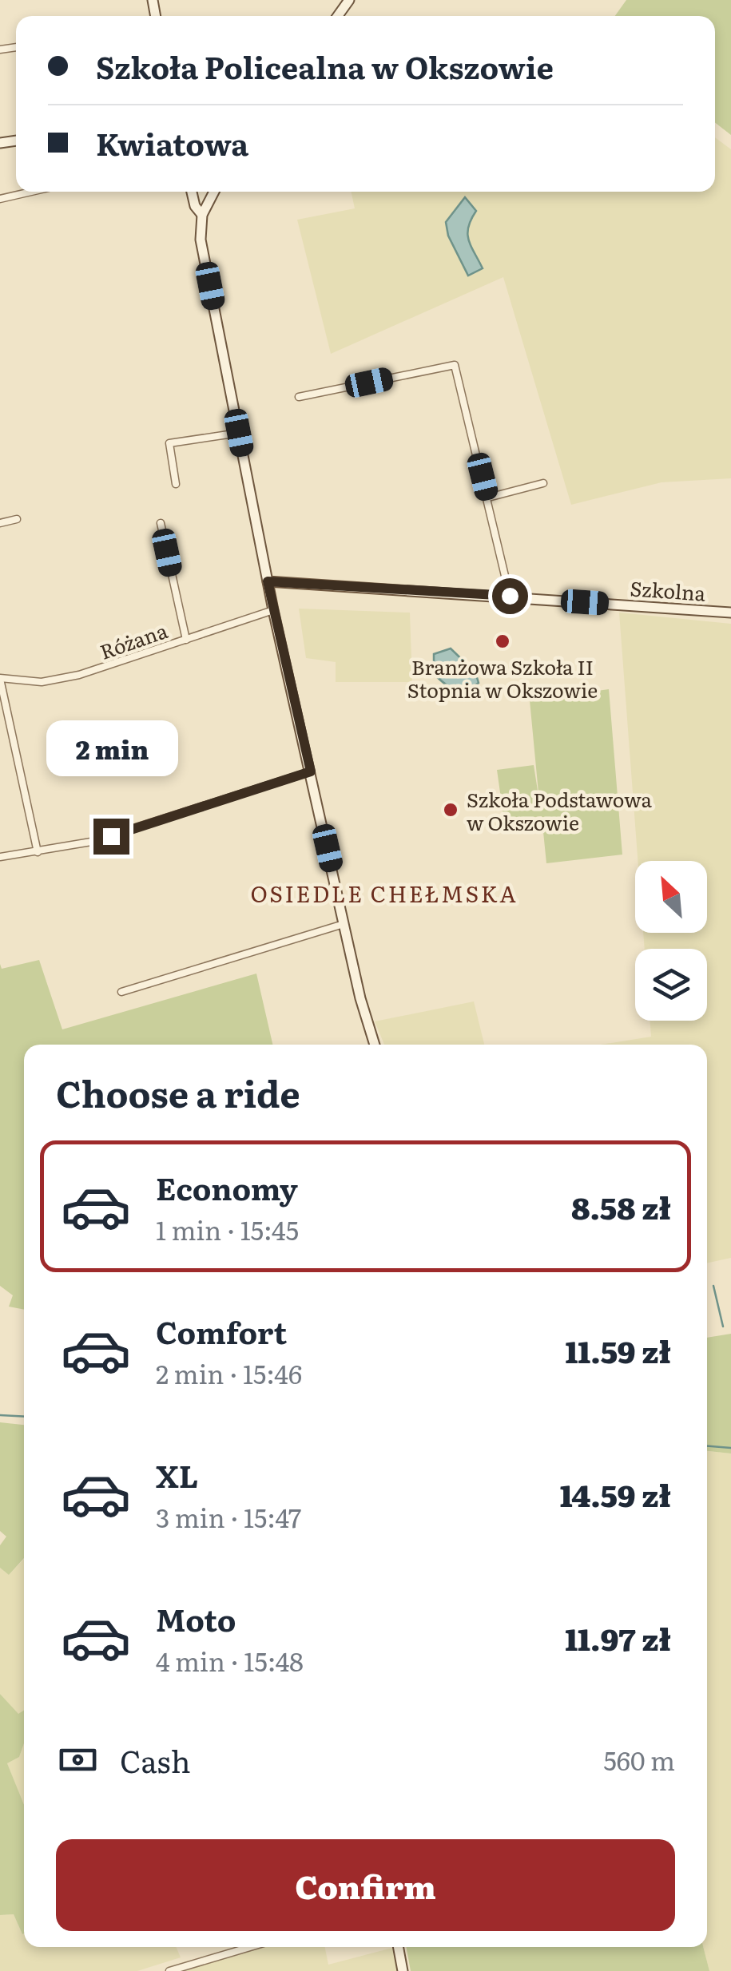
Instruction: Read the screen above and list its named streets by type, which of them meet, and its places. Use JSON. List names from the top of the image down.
{
  "streets": {
    "main road": ["Szkolna"],
    "street": ["Różana"]
  },
  "districts": ["OSIEDLE CHEŁMSKA"],
  "places": ["Branżowa Szkoła II Stopnia w Okszowie", "Szkoła Podstawowa w Okszowie"],
  "north": "top left",
  "page": {
    "banner": ["Szkoła Policealna w Okszowie", "Kwiatowa"],
    "bubble": "2 min",
    "heading": "Choose a ride",
    "list": [
      {
        "name": "Economy",
        "note": "1 min · 15:45",
        "value": "8.58 zł"
      },
      {
        "name": "Comfort",
        "note": "2 min · 15:46",
        "value": "11.59 zł"
      },
      {
        "name": "XL",
        "note": "3 min · 15:47",
        "value": "14.59 zł"
      },
      {
        "name": "Moto",
        "note": "4 min · 15:48",
        "value": "11.97 zł"
      }
    ],
    "pay": ["Cash", "560 m"],
    "buttons": "Confirm"
  }
}
